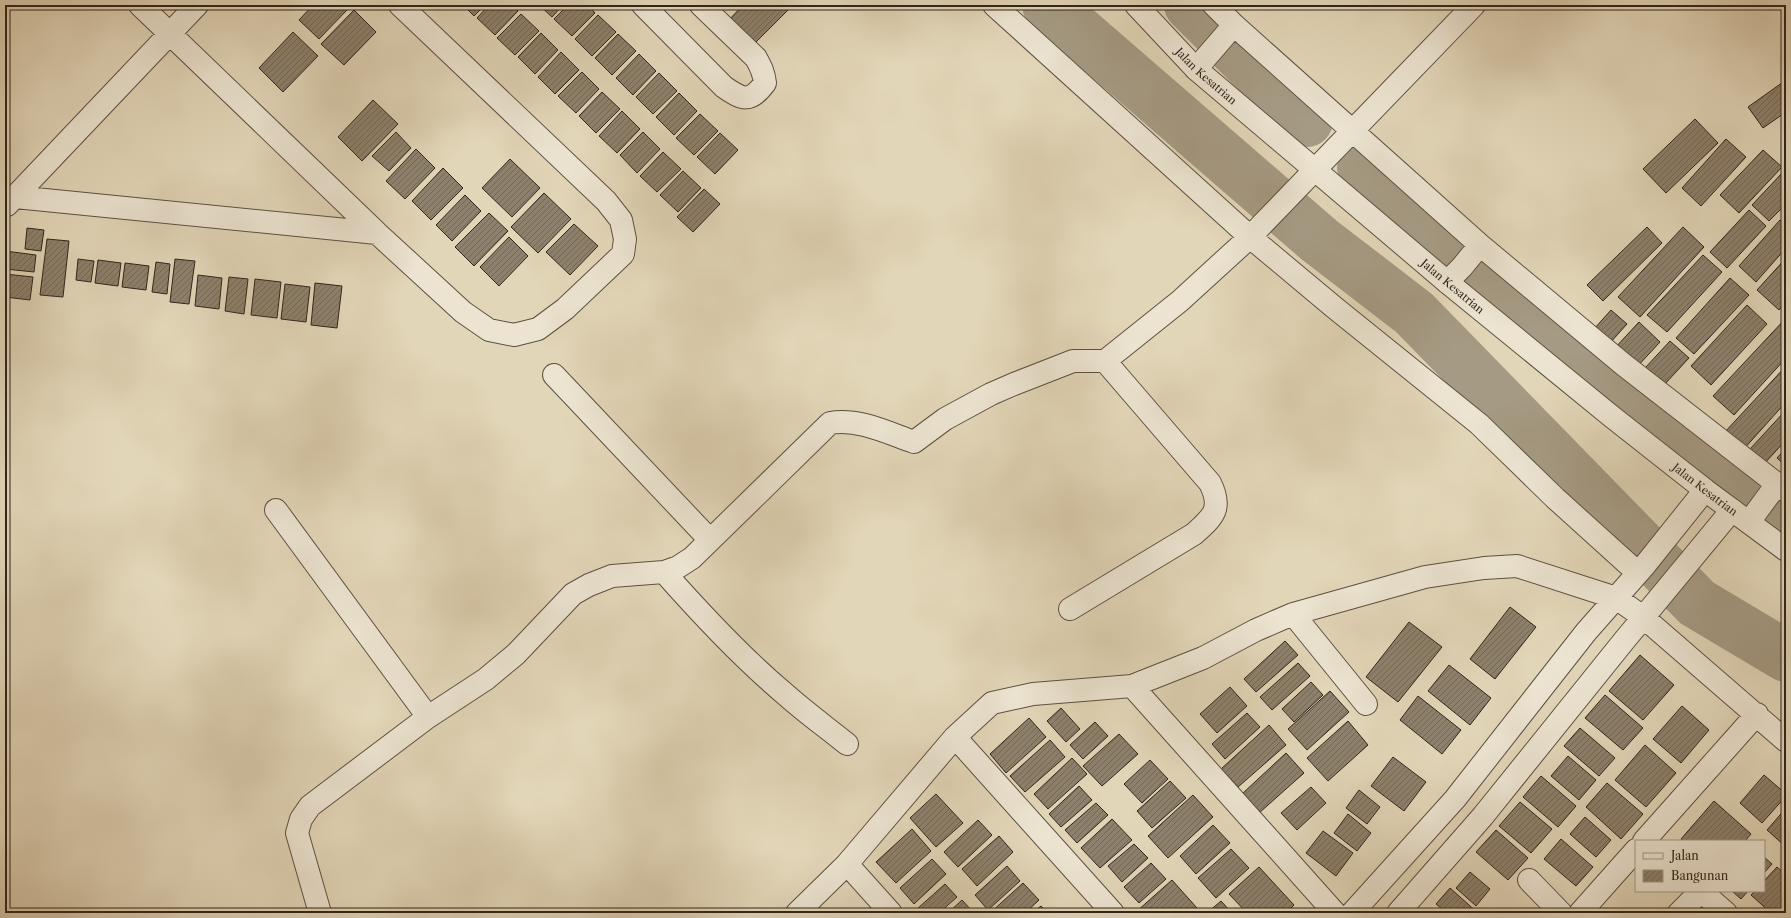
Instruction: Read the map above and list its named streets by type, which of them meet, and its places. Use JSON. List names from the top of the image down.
{
  "streets": {
    "street": ["Jalan Kesatrian"]
  },
  "legend": ["Jalan", "Bangunan"]
}
